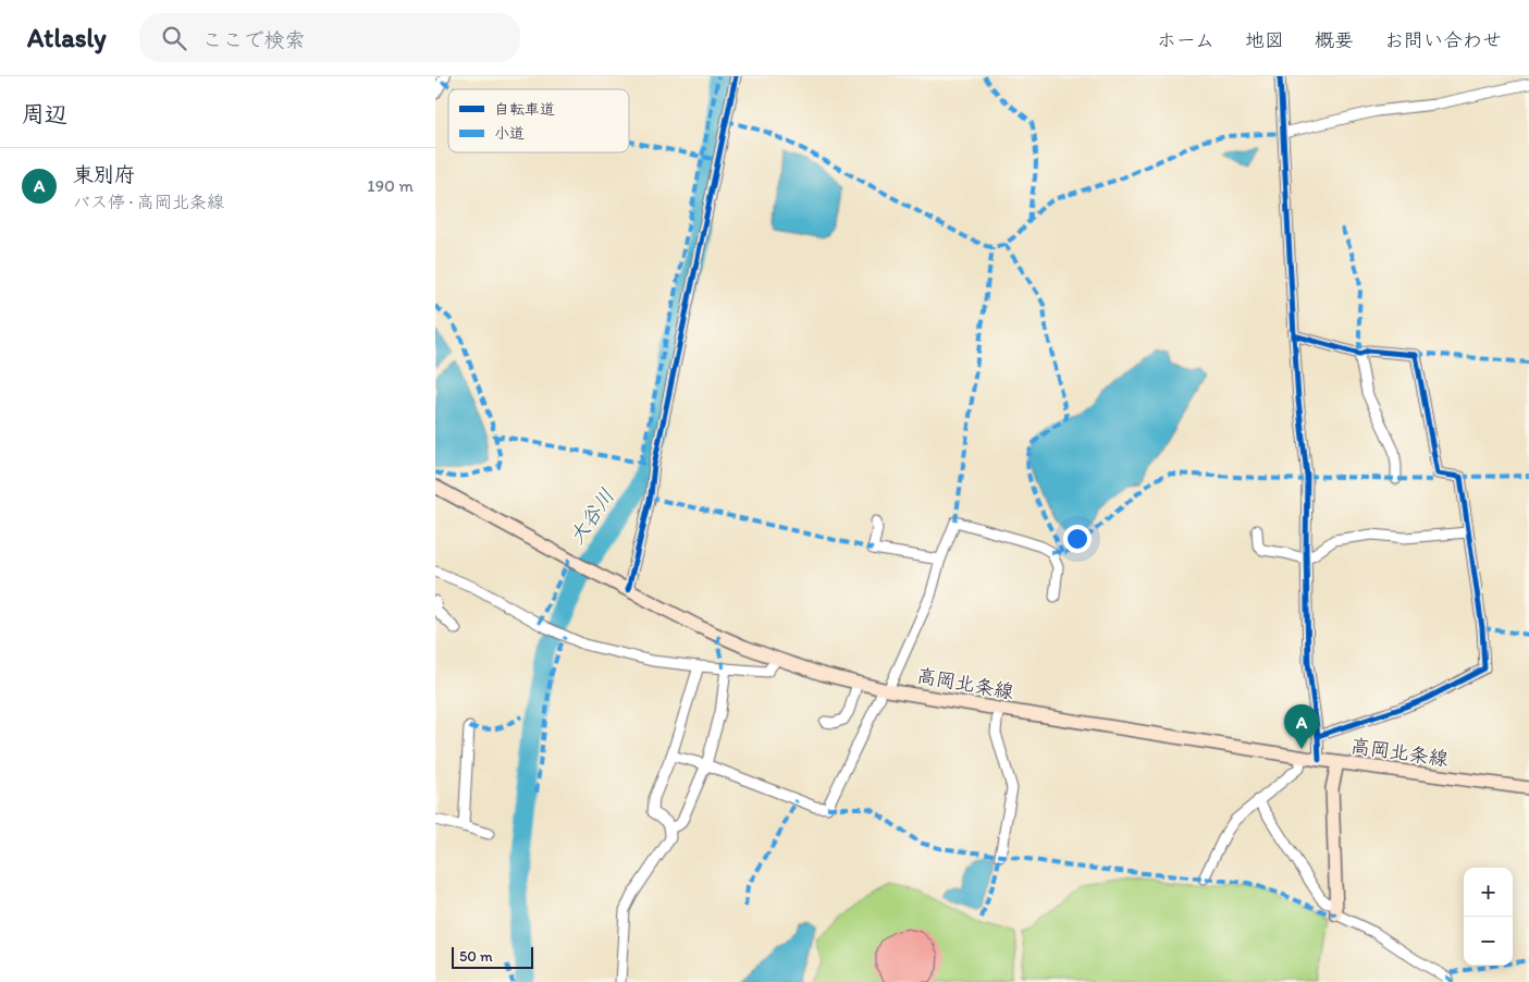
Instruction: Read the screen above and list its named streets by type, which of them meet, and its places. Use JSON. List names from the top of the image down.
{
  "streets": {
    "main road": ["高岡北条線"]
  },
  "water": ["大谷川"],
  "legend": ["自転車道", "小道"],
  "scale_bar": "50 m",
  "page": {
    "header": "Atlasly",
    "search": "ここで検索",
    "nav": [
      "ホーム",
      "地図",
      "概要",
      "お問い合わせ"
    ],
    "heading": "周辺",
    "list": [
      {
        "mark": "A",
        "name": "東別府",
        "note": "バス停 · 高岡北条線",
        "value": "190 m"
      }
    ],
    "pins": "A",
    "map_buttons": ["+", "−"],
    "scale": "50 m"
  }
}
